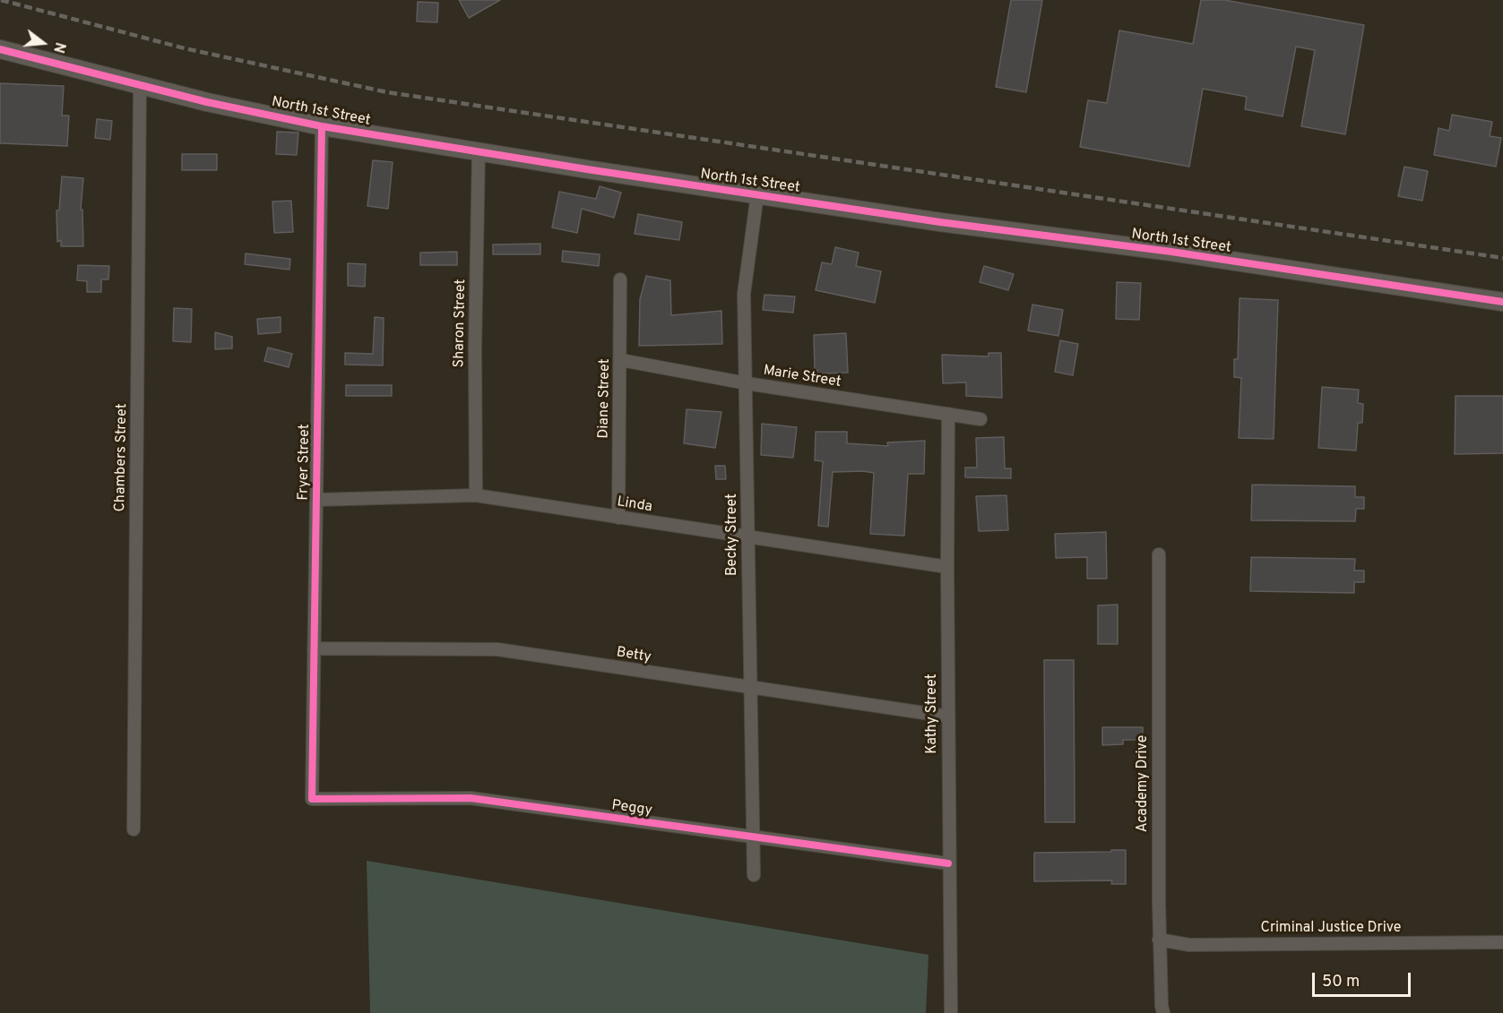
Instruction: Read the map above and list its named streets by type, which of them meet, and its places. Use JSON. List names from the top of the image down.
{
  "streets": {
    "street": [
      "North 1st Street",
      "Sharon Street",
      "Marie Street",
      "Diane Street",
      "Chambers Street",
      "Fryer Street",
      "Linda",
      "Becky Street",
      "Betty",
      "Kathy Street",
      "Academy Drive",
      "Peggy",
      "Criminal Justice Drive"
    ]
  },
  "crossings": [
    ["North 1st Street", "Sharon Street"],
    ["North 1st Street", "Chambers Street"],
    ["North 1st Street", "Fryer Street"],
    ["North 1st Street", "Becky Street"],
    ["Sharon Street", "Linda"],
    ["Marie Street", "Diane Street"],
    ["Marie Street", "Becky Street"],
    ["Marie Street", "Kathy Street"],
    ["Diane Street", "Linda"],
    ["Fryer Street", "Linda"],
    ["Fryer Street", "Betty"],
    ["Fryer Street", "Peggy"],
    ["Linda", "Becky Street"],
    ["Linda", "Kathy Street"],
    ["Becky Street", "Betty"],
    ["Becky Street", "Peggy"],
    ["Betty", "Kathy Street"],
    ["Kathy Street", "Peggy"],
    ["Academy Drive", "Criminal Justice Drive"]
  ],
  "scale_bar": "50 m",
  "north": "right"
}
